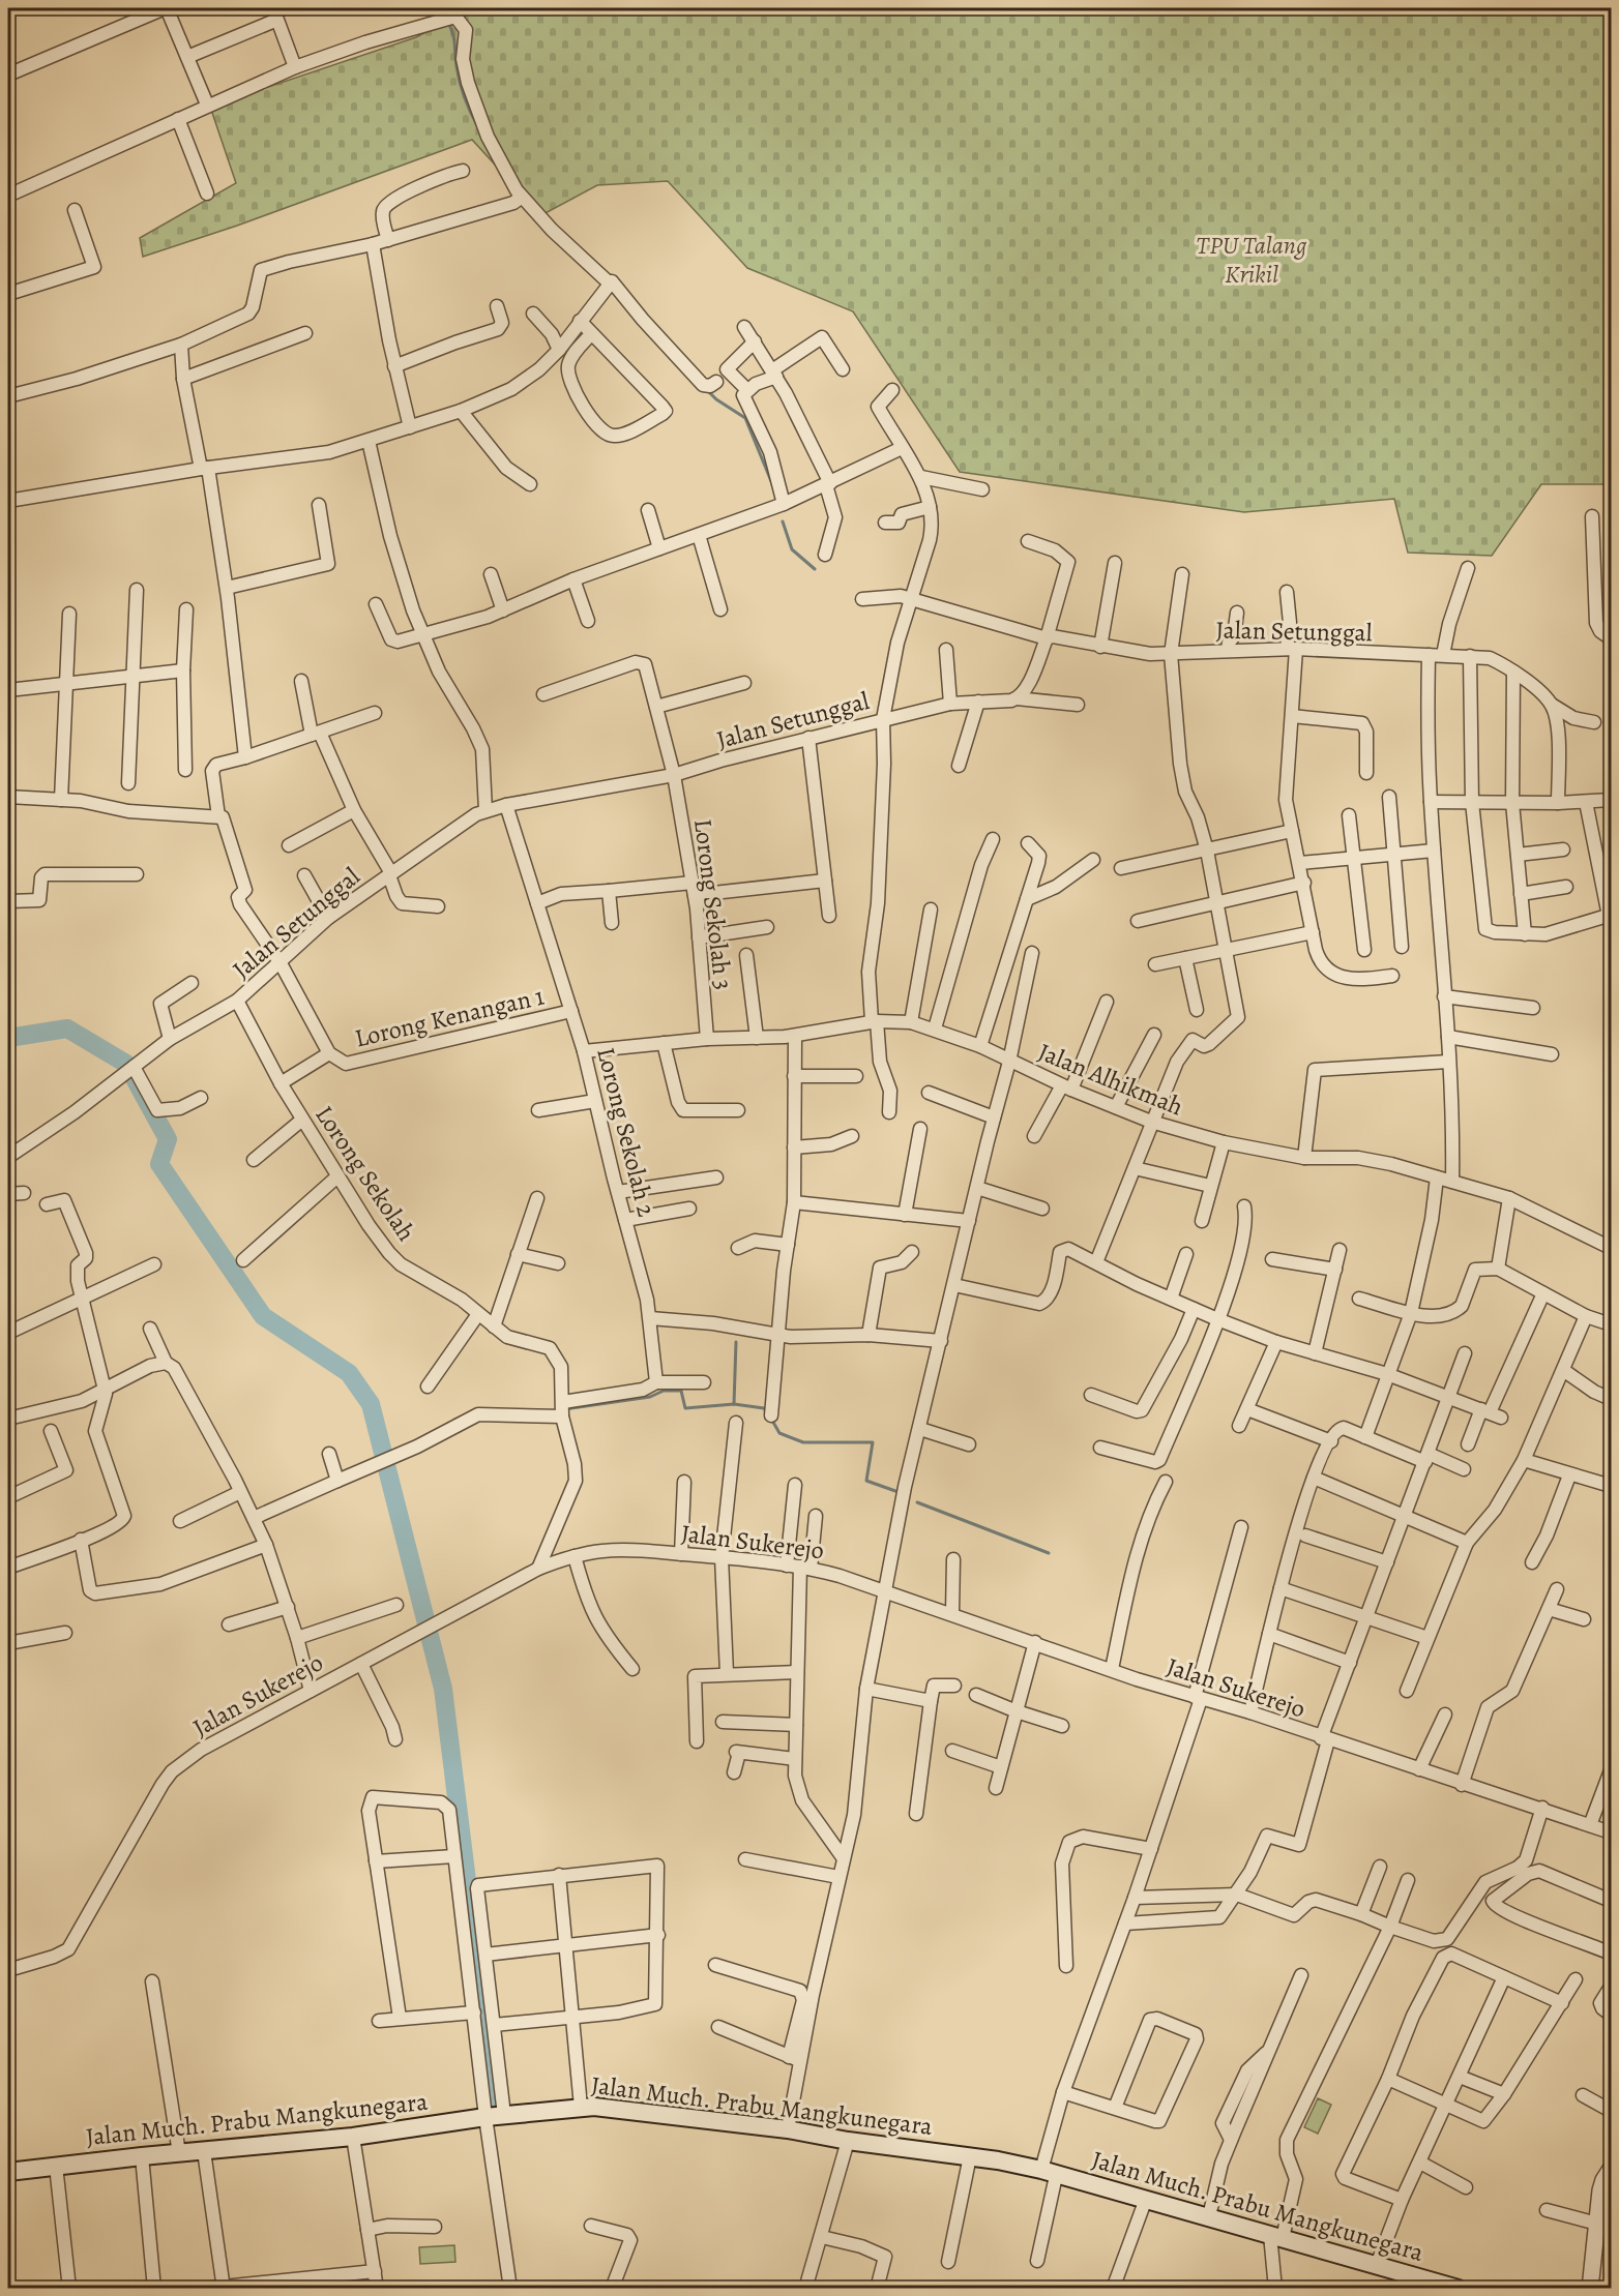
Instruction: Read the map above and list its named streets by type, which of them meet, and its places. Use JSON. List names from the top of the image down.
{
  "streets": {
    "main road": ["Jalan Much. Prabu Mangkunegara"],
    "street": [
      "Jalan Setunggal",
      "Lorong Sekolah 3",
      "Lorong Kenangan 1",
      "Jalan Alhikmah",
      "Lorong Sekolah 2",
      "Lorong Sekolah",
      "Jalan Sukerejo"
    ]
  },
  "crossings": [
    ["Jalan Setunggal", "Lorong Sekolah 3"],
    ["Jalan Setunggal", "Lorong Kenangan 1"],
    ["Jalan Setunggal", "Lorong Sekolah 2"],
    ["Jalan Setunggal", "Lorong Sekolah"],
    ["Lorong Sekolah 3", "Jalan Alhikmah"],
    ["Lorong Kenangan 1", "Lorong Sekolah 2"],
    ["Jalan Alhikmah", "Lorong Sekolah 2"],
    ["Lorong Sekolah", "Jalan Sukerejo"]
  ],
  "parks": ["TPU Talang Krikil"]
}
